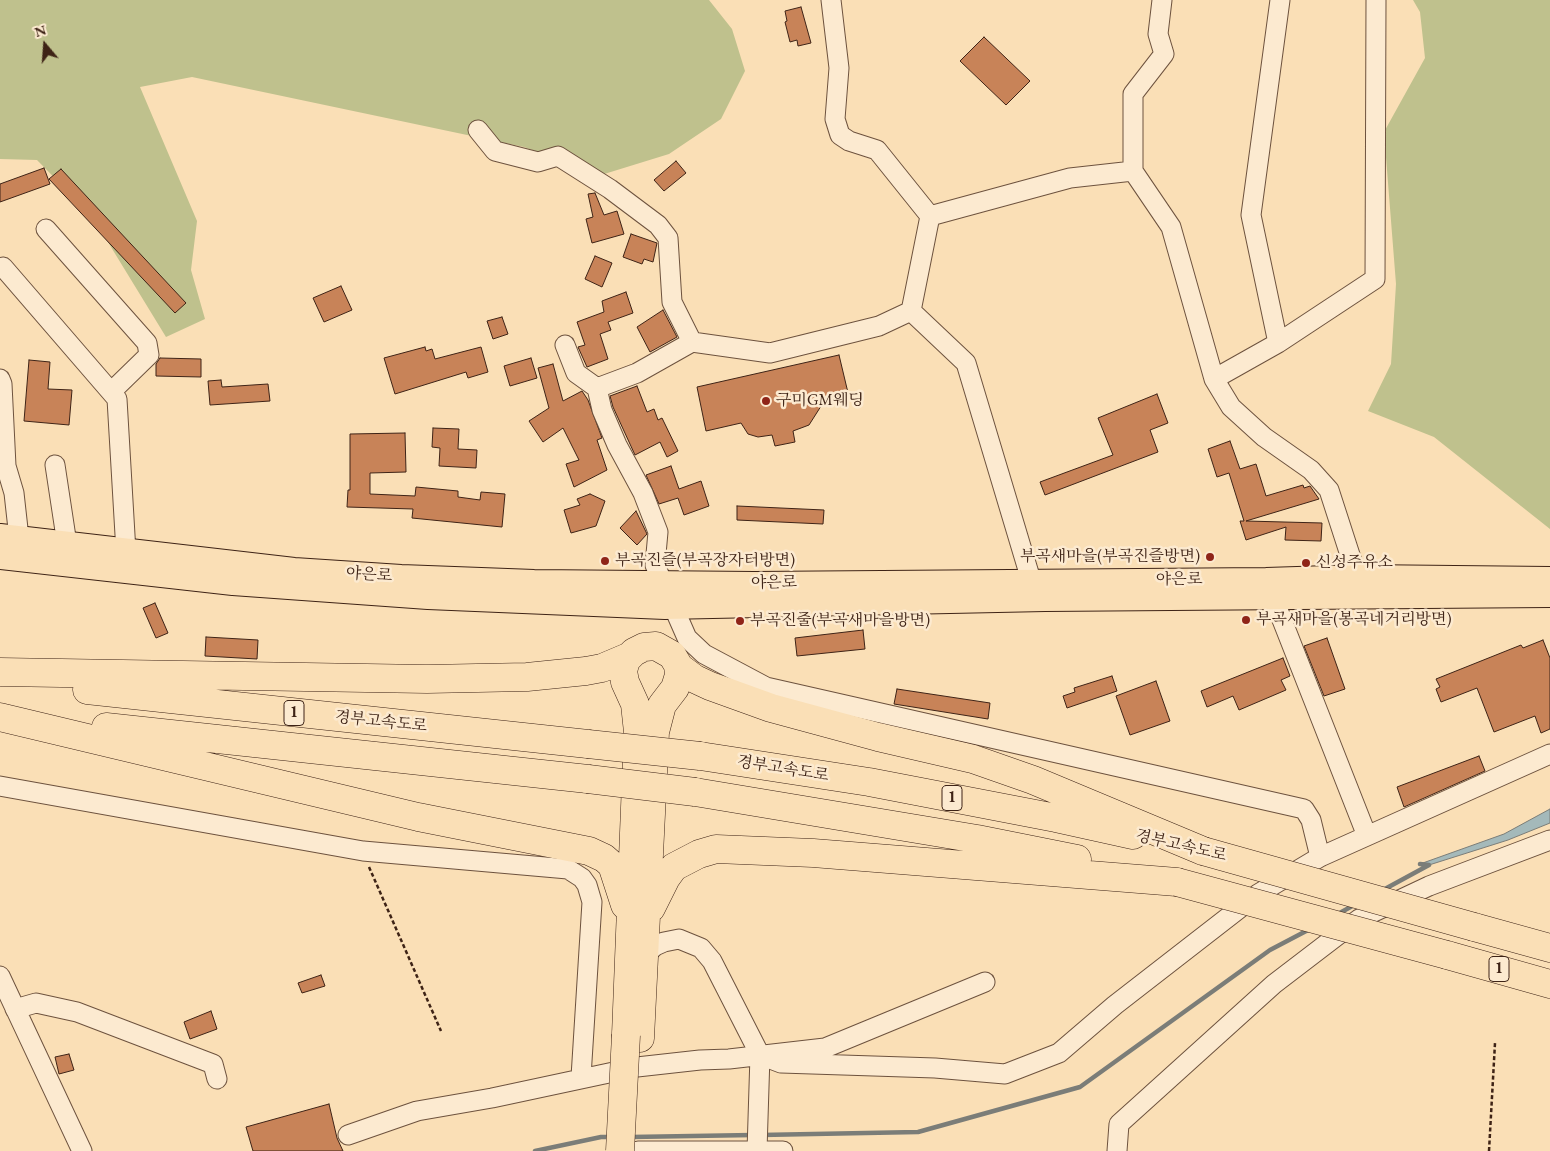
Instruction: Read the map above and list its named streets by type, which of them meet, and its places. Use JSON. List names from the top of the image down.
{
  "streets": {
    "highway": ["1", "경부고속도로"],
    "main road": ["야은로"]
  },
  "places": [
    "구미GM웨딩",
    "부곡새마을(부곡진즐방면)",
    "부곡진즐(부곡장자터방면)",
    "신성주유소",
    "부곡새마을(봉곡네거리방면)",
    "부곡진줄(부곡새마을방면)"
  ],
  "north": "top"
}
